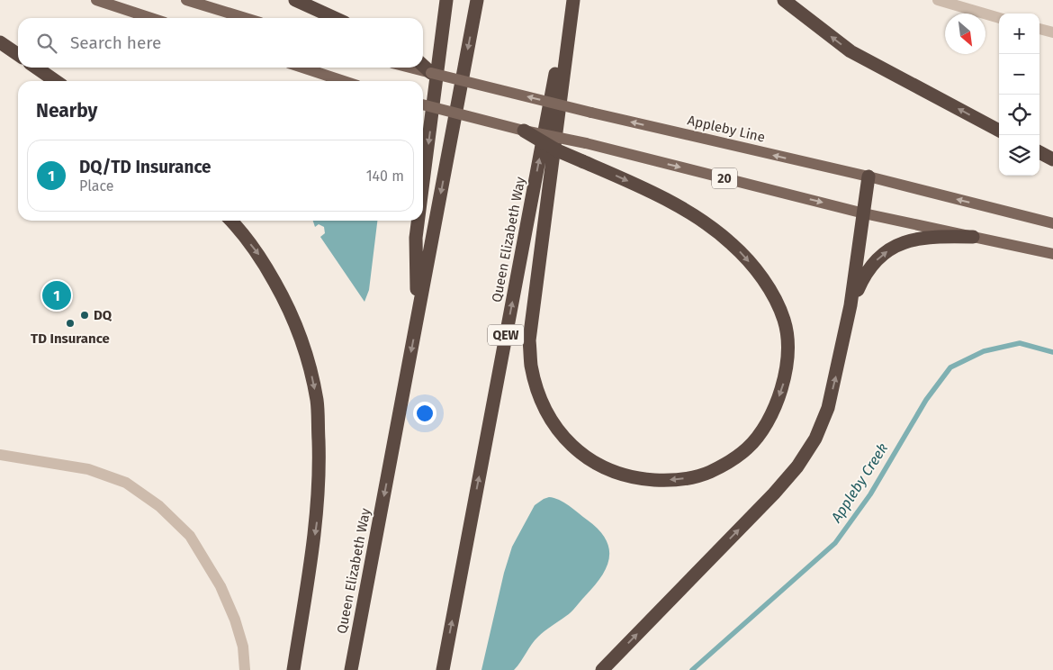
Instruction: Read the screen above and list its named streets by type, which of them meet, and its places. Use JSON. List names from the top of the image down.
{
  "streets": {
    "highway": ["Queen Elizabeth Way", "QEW"],
    "main road": ["Appleby Line", "20"]
  },
  "water": ["Appleby Creek"],
  "places": ["DQ", "TD Insurance"],
  "north": "bottom right",
  "page": {
    "map_buttons": ["+", "−"],
    "search": "Search here",
    "heading": "Nearby",
    "list": [
      {
        "mark": "1",
        "name": "DQ/TD Insurance",
        "note": "Place",
        "value": "140 m"
      }
    ],
    "pins": "1"
  }
}
